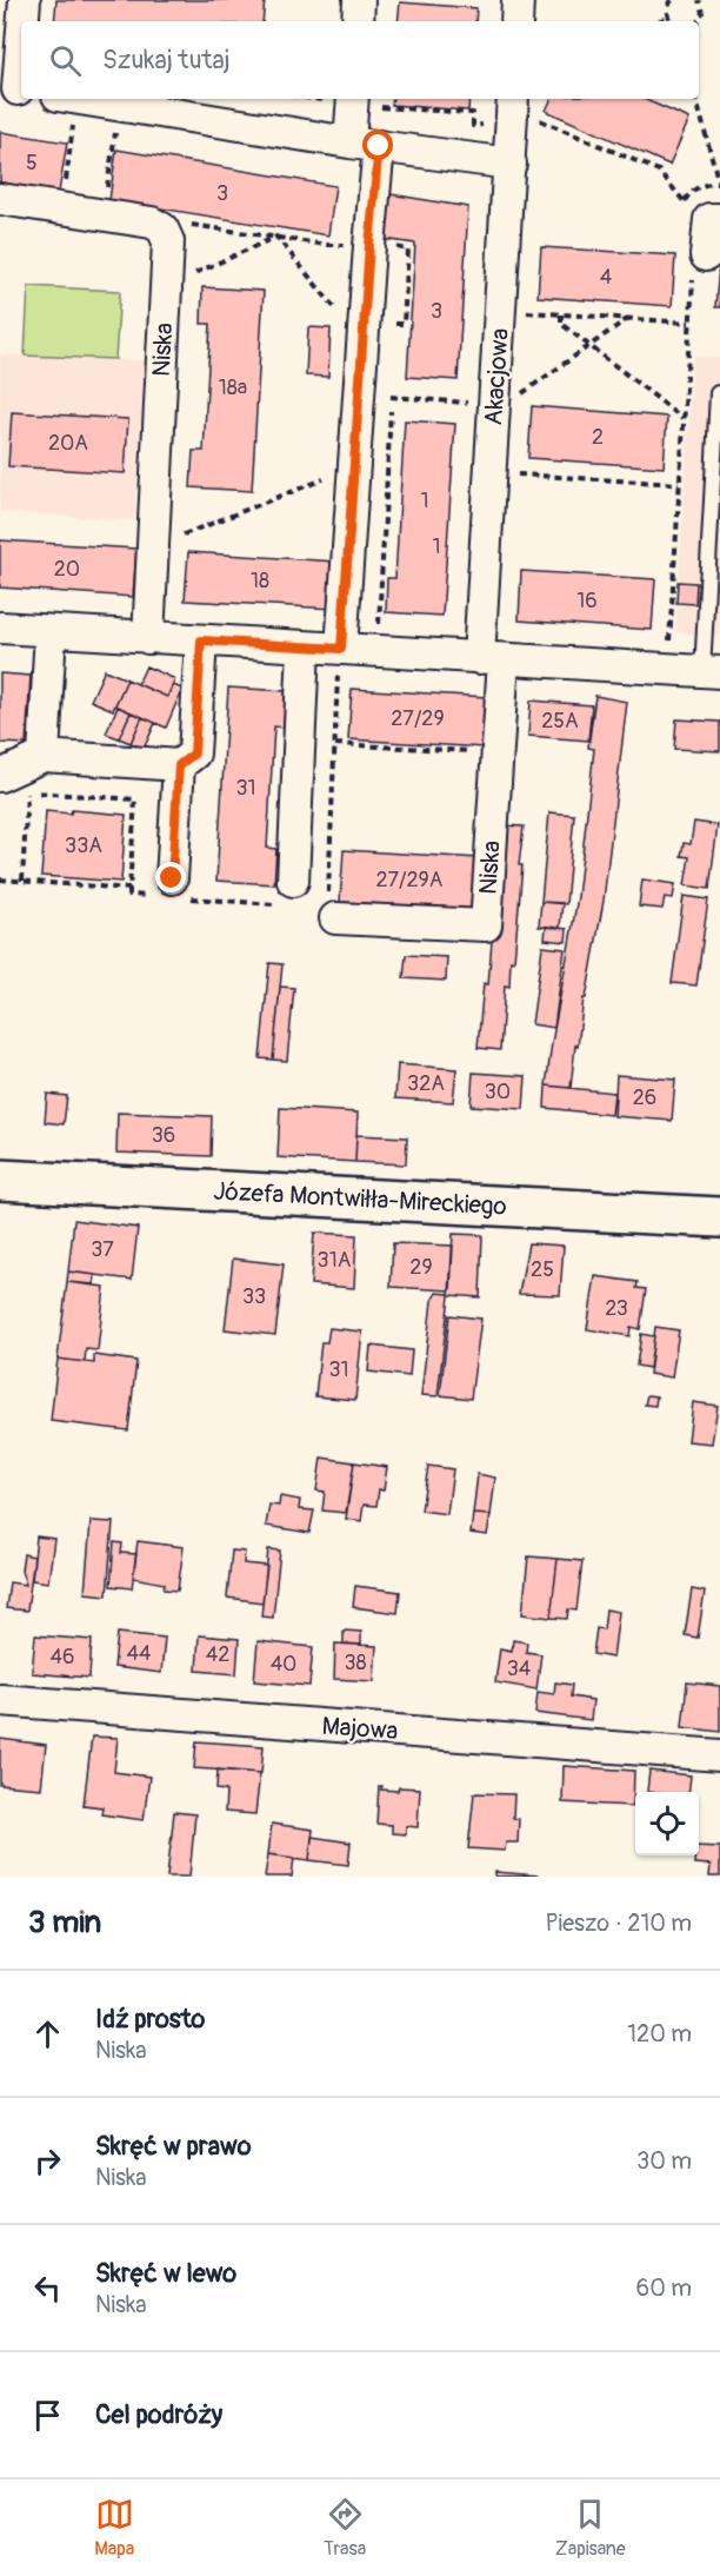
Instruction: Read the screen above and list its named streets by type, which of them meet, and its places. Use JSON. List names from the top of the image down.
{
  "streets": {
    "main road": ["Józefa Montwiłła-Mireckiego"],
    "street": ["Niska", "Akacjowa", "Majowa"]
  },
  "crossings": [
    ["Niska", "Akacjowa"]
  ],
  "house_numbers": [
    "5",
    "3",
    "4",
    "3",
    "18a",
    "2",
    "20A",
    "1",
    "1",
    "20",
    "18",
    "16",
    "27/29",
    "25A",
    "31",
    "33A",
    "27/29A",
    "32A",
    "30",
    "26",
    "36",
    "37",
    "31A",
    "29",
    "25",
    "33",
    "23",
    "31",
    "44",
    "42",
    "46",
    "38",
    "40",
    "34"
  ],
  "page": {
    "search": "Szukaj tutaj",
    "heading": ["3 min", "Pieszo · 210 m"],
    "list": [
      ["Idź prosto", "Niska", "120 m"],
      ["Skręć w prawo", "Niska", "30 m"],
      ["Skręć w lewo", "Niska", "60 m"],
      "Cel podróży"
    ],
    "nav": ["Mapa", "Trasa", "Zapisane"]
  }
}
